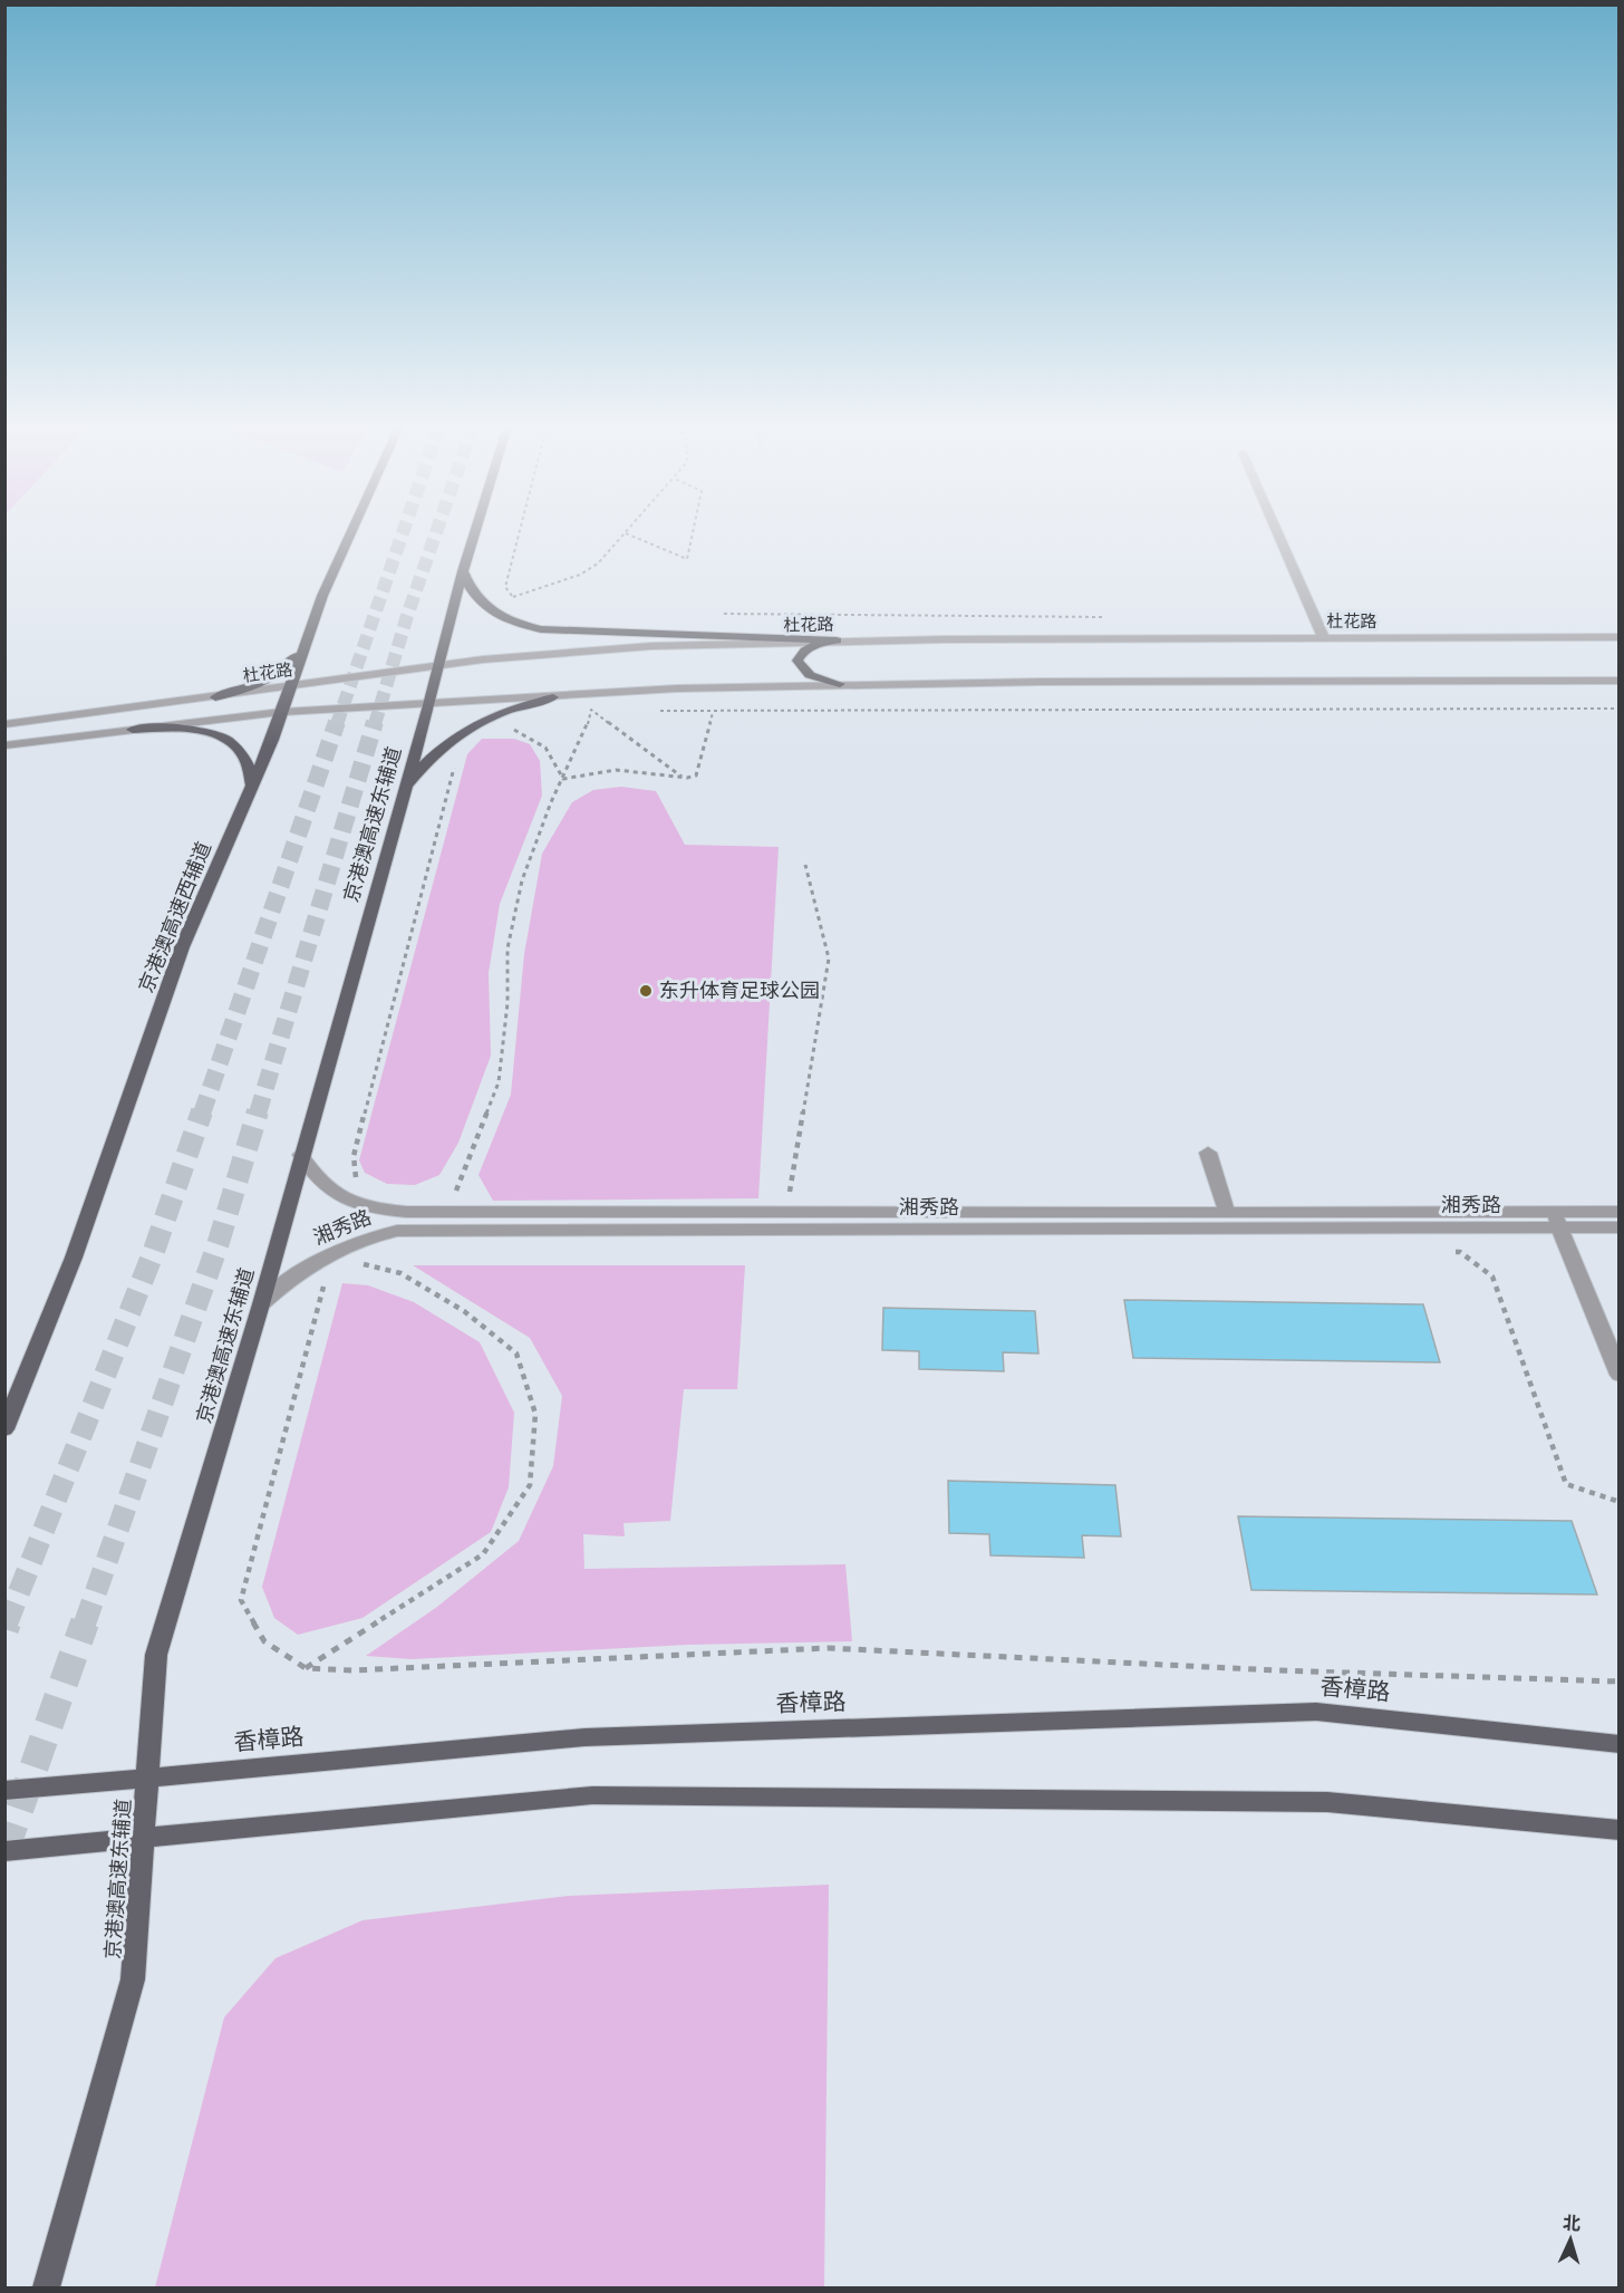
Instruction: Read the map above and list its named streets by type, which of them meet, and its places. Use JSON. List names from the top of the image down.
{
  "streets": {
    "main road": ["京港澳高速东辅道", "京港澳高速西辅道", "香樟路"],
    "street": ["杜花路", "湘秀路"]
  },
  "crossings": [
    ["杜花路", "京港澳高速东辅道"],
    ["杜花路", "京港澳高速西辅道"],
    ["京港澳高速东辅道", "湘秀路"],
    ["京港澳高速东辅道", "香樟路"]
  ],
  "places": ["东升体育足球公园"],
  "north": "top"
}
